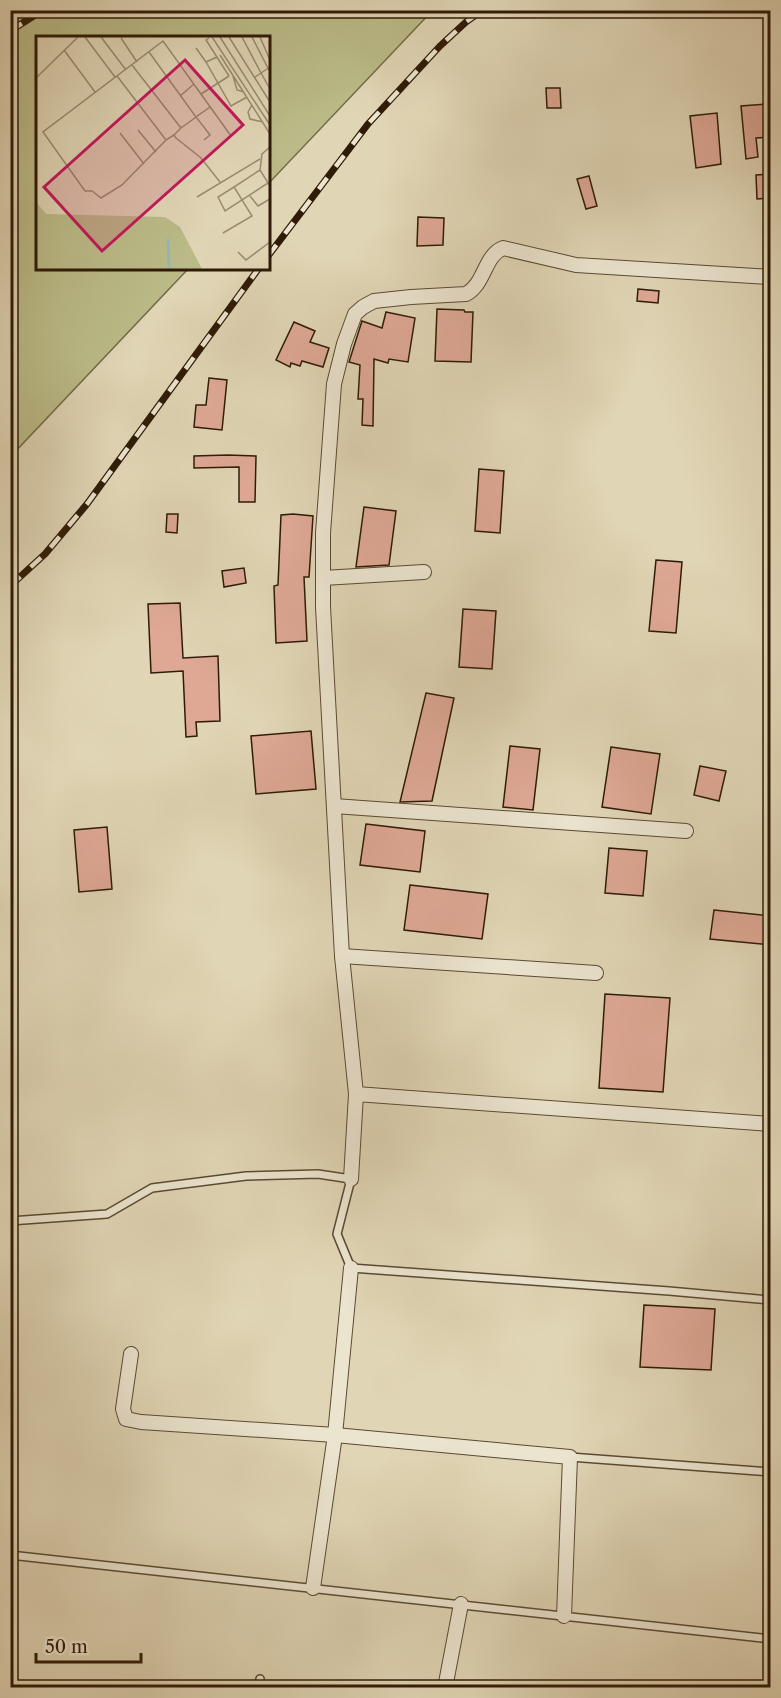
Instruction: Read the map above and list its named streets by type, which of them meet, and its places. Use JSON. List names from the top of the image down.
{
  "scale_bar": "50 m"
}
